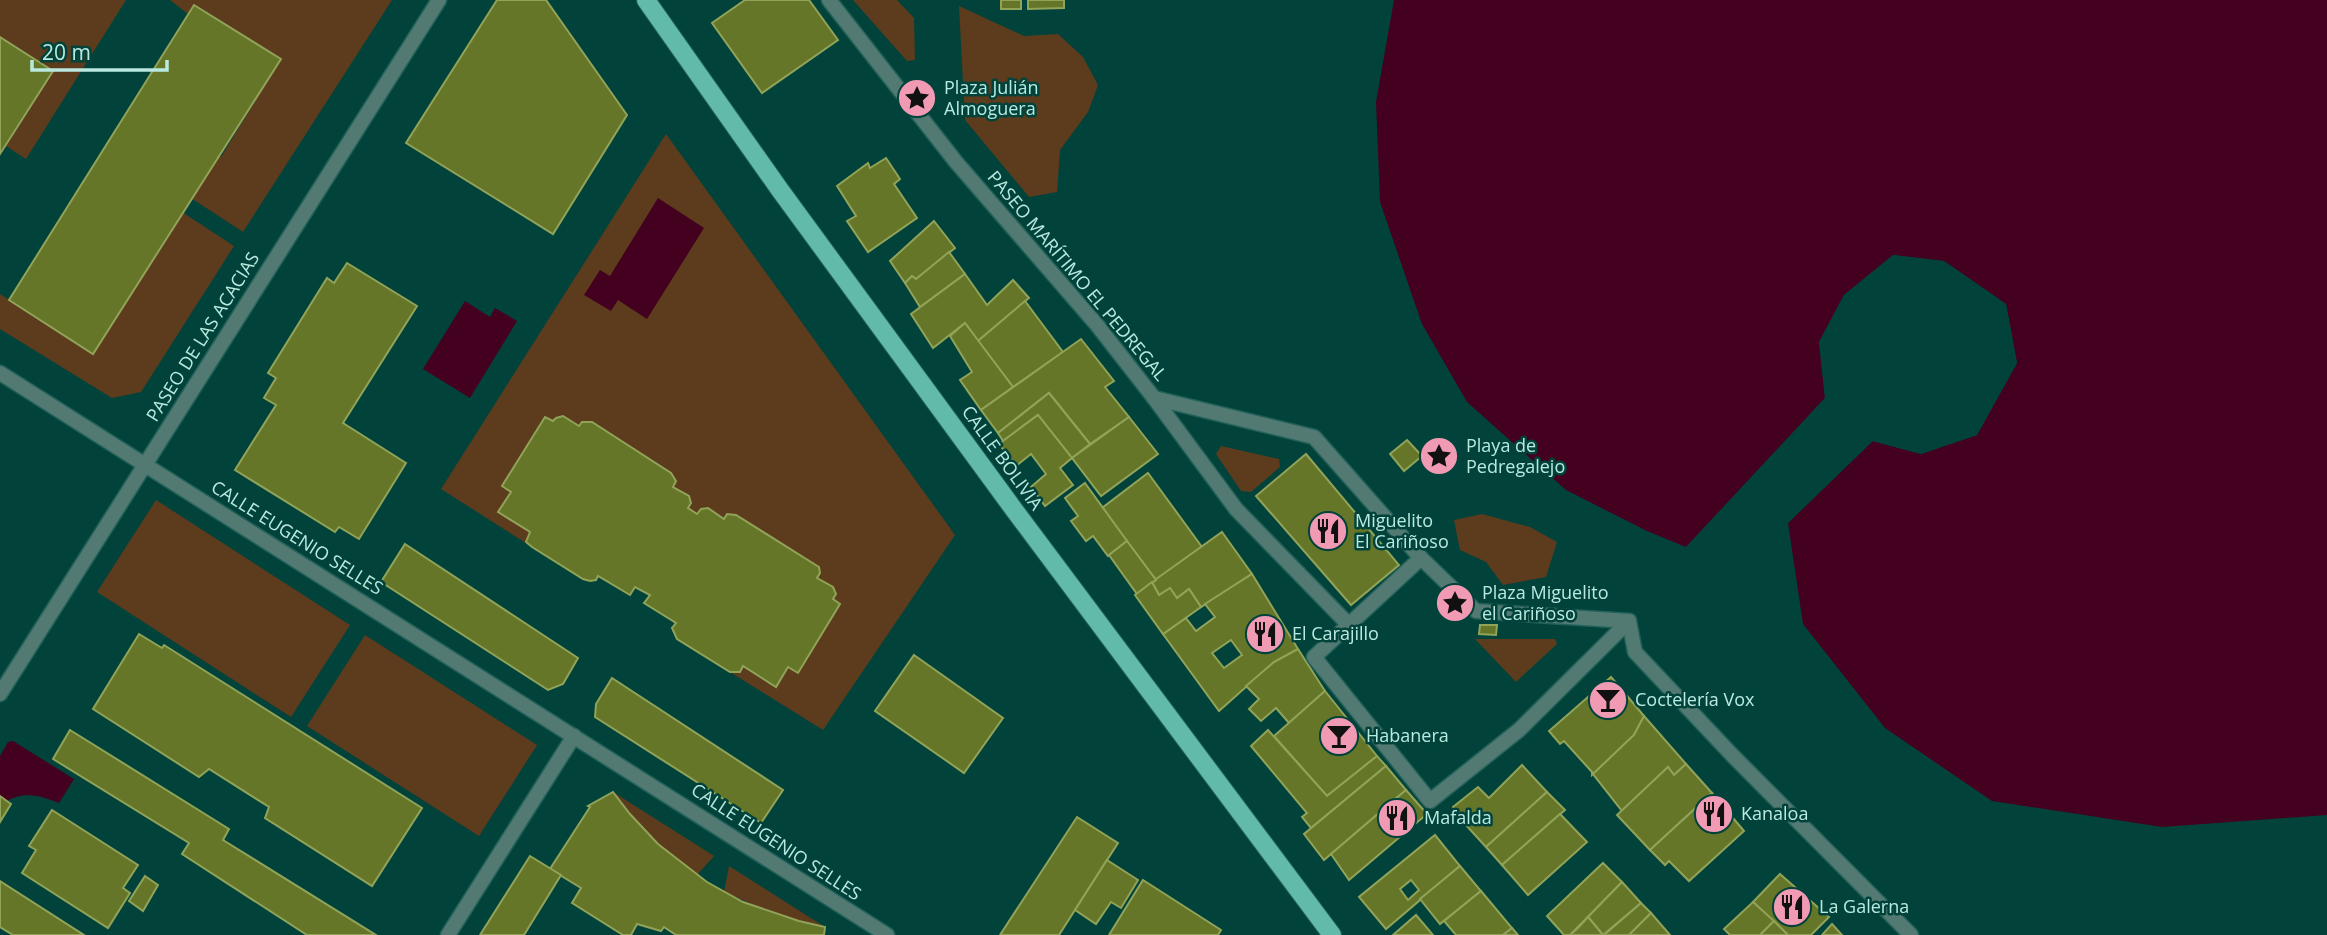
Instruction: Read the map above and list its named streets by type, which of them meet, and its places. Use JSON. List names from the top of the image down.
{
  "streets": {
    "main road": ["CALLE BOLIVIA"],
    "street": ["PASEO MARÍTIMO EL PEDREGAL", "PASEO DE LAS ACACIAS", "CALLE EUGENIO SELLES"]
  },
  "crossings": [
    ["PASEO DE LAS ACACIAS", "CALLE EUGENIO SELLES"]
  ],
  "places": {
    "place": ["Plaza Julián Almoguera", "Playa de Pedregalejo", "Plaza Miguelito el Cariñoso"],
    "restaurant": [
      "Miguelito El Cariñoso",
      "El Carajillo",
      "Kanaloa",
      "Mafalda",
      "La Galerna"
    ],
    "bar": ["Coctelería Vox", "Habanera"]
  },
  "scale_bar": "20 m"
}
